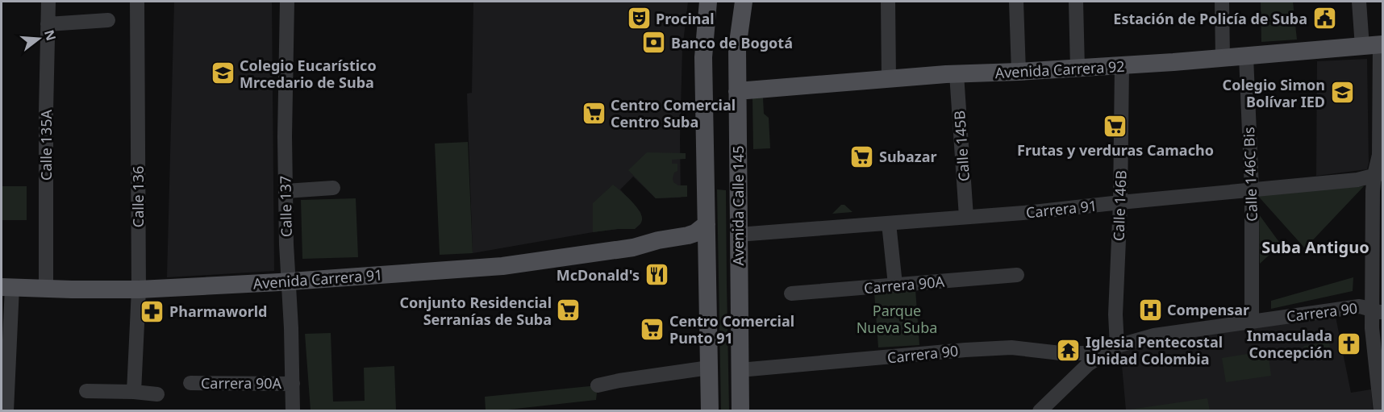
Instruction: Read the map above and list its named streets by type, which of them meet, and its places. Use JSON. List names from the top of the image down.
{
  "streets": {
    "main road": ["Avenida Carrera 92", "Avenida Calle 145", "Avenida Carrera 91"],
    "street": [
      "Calle 135A",
      "Calle 145B",
      "Calle 146C Bis",
      "Calle 136",
      "Calle 146B",
      "Calle 137",
      "Carrera 91",
      "Carrera 90A",
      "Carrera 90"
    ]
  },
  "crossings": [
    ["Avenida Carrera 92", "Calle 145B"],
    ["Avenida Carrera 92", "Calle 146C Bis"],
    ["Avenida Carrera 92", "Avenida Calle 145"],
    ["Avenida Carrera 92", "Calle 146B"],
    ["Calle 135A", "Avenida Carrera 91"],
    ["Calle 145B", "Carrera 91"],
    ["Calle 146C Bis", "Carrera 91"],
    ["Calle 146C Bis", "Carrera 90"],
    ["Calle 136", "Avenida Carrera 91"],
    ["Avenida Calle 145", "Carrera 91"],
    ["Avenida Calle 145", "Carrera 90"],
    ["Calle 146B", "Carrera 91"],
    ["Calle 146B", "Carrera 90"],
    ["Calle 137", "Avenida Carrera 91"],
    ["Calle 137", "Carrera 90A"]
  ],
  "districts": ["Suba Antiguo"],
  "parks": ["Parque Nueva Suba"],
  "places": {
    "theatre": ["Procinal"],
    "public building": ["Estación de Policía de Suba"],
    "bank": ["Banco de Bogotá"],
    "school or university": ["Colegio Eucarístico Mrcedario de Suba", "Colegio Simon Bolívar IED"],
    "supermarket": [
      "Centro Comercial Centro Suba",
      "Frutas y verduras Camacho",
      "Subazar",
      "Conjunto Residencial Serranías de Suba",
      "Centro Comercial Punto 91"
    ],
    "restaurant": ["McDonald's"],
    "hospital": ["Compensar"],
    "pharmacy": ["Pharmaworld"],
    "church": ["Inmaculada Concepción"],
    "temple": ["Iglesia Pentecostal Unidad Colombia"]
  },
  "north": "right"
}
